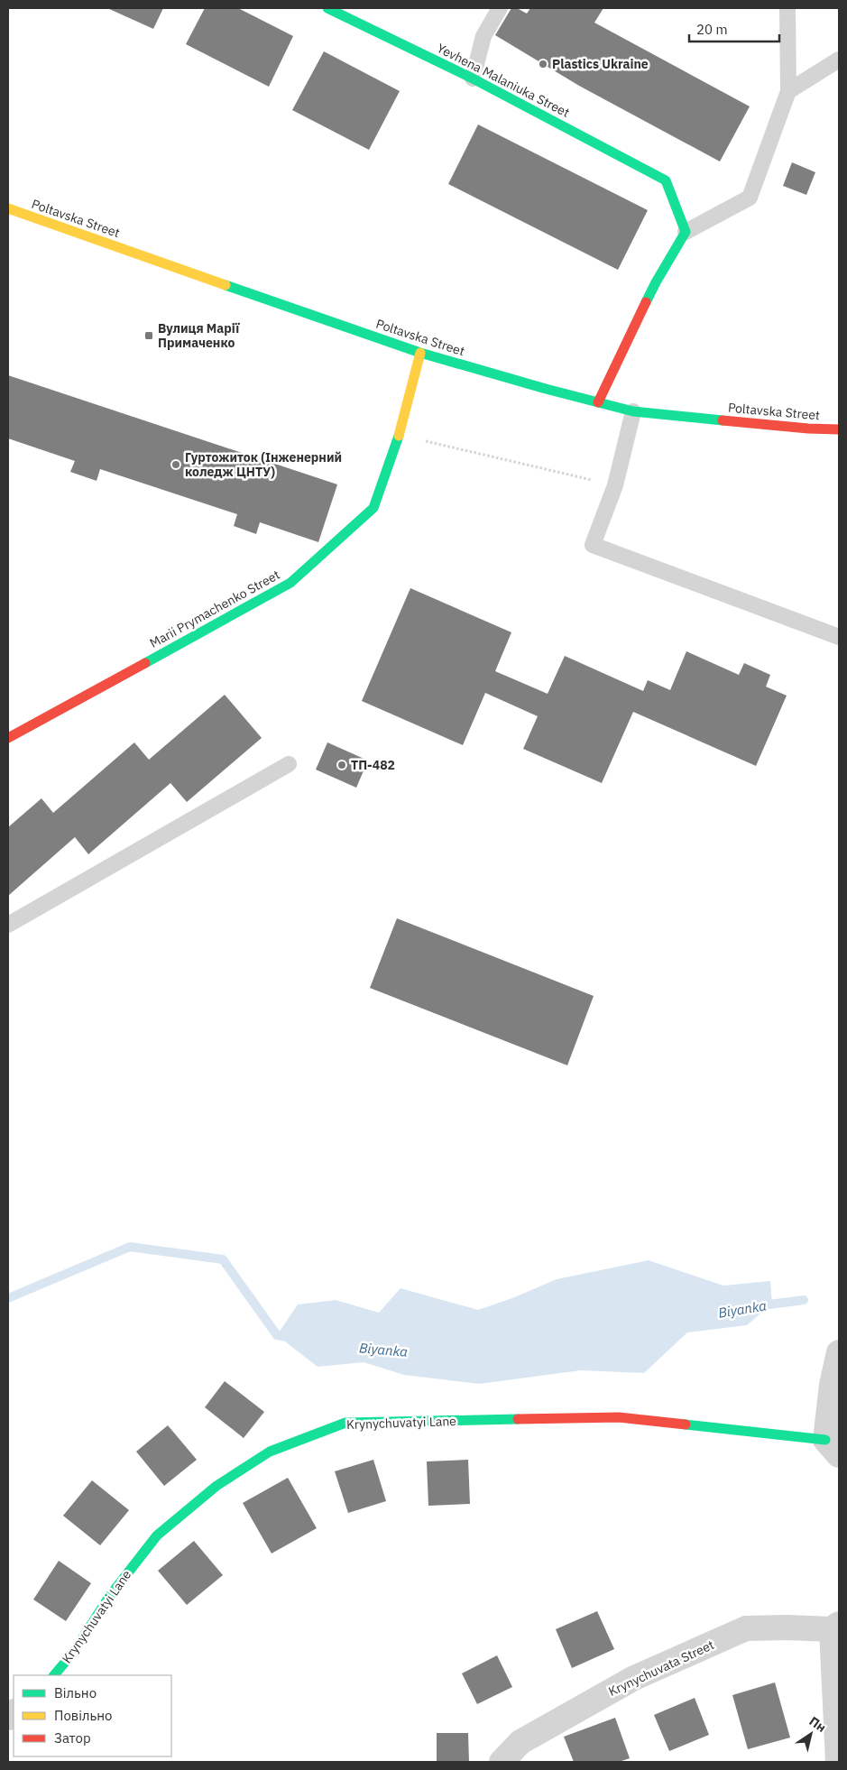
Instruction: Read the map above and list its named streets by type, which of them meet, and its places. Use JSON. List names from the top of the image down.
{
  "streets": {
    "street": [
      "Yevhena Malaniuka Street",
      "Poltavska Street",
      "Marii Prymachenko Street",
      "Krynychuvatyi Lane",
      "Krynychuvata Street"
    ]
  },
  "crossings": [
    ["Poltavska Street", "Marii Prymachenko Street"]
  ],
  "water": ["Biyanka"],
  "places": {
    "other": ["Plastics Ukraine", "Гуртожиток (Інженерний коледж ЦНТУ)", "ТП-482"],
    "transit": ["Вулиця Марії Примаченко"]
  },
  "legend": ["Вільно", "Повільно", "Затор"],
  "scale_bar": "20 m",
  "north": "top right"
}
